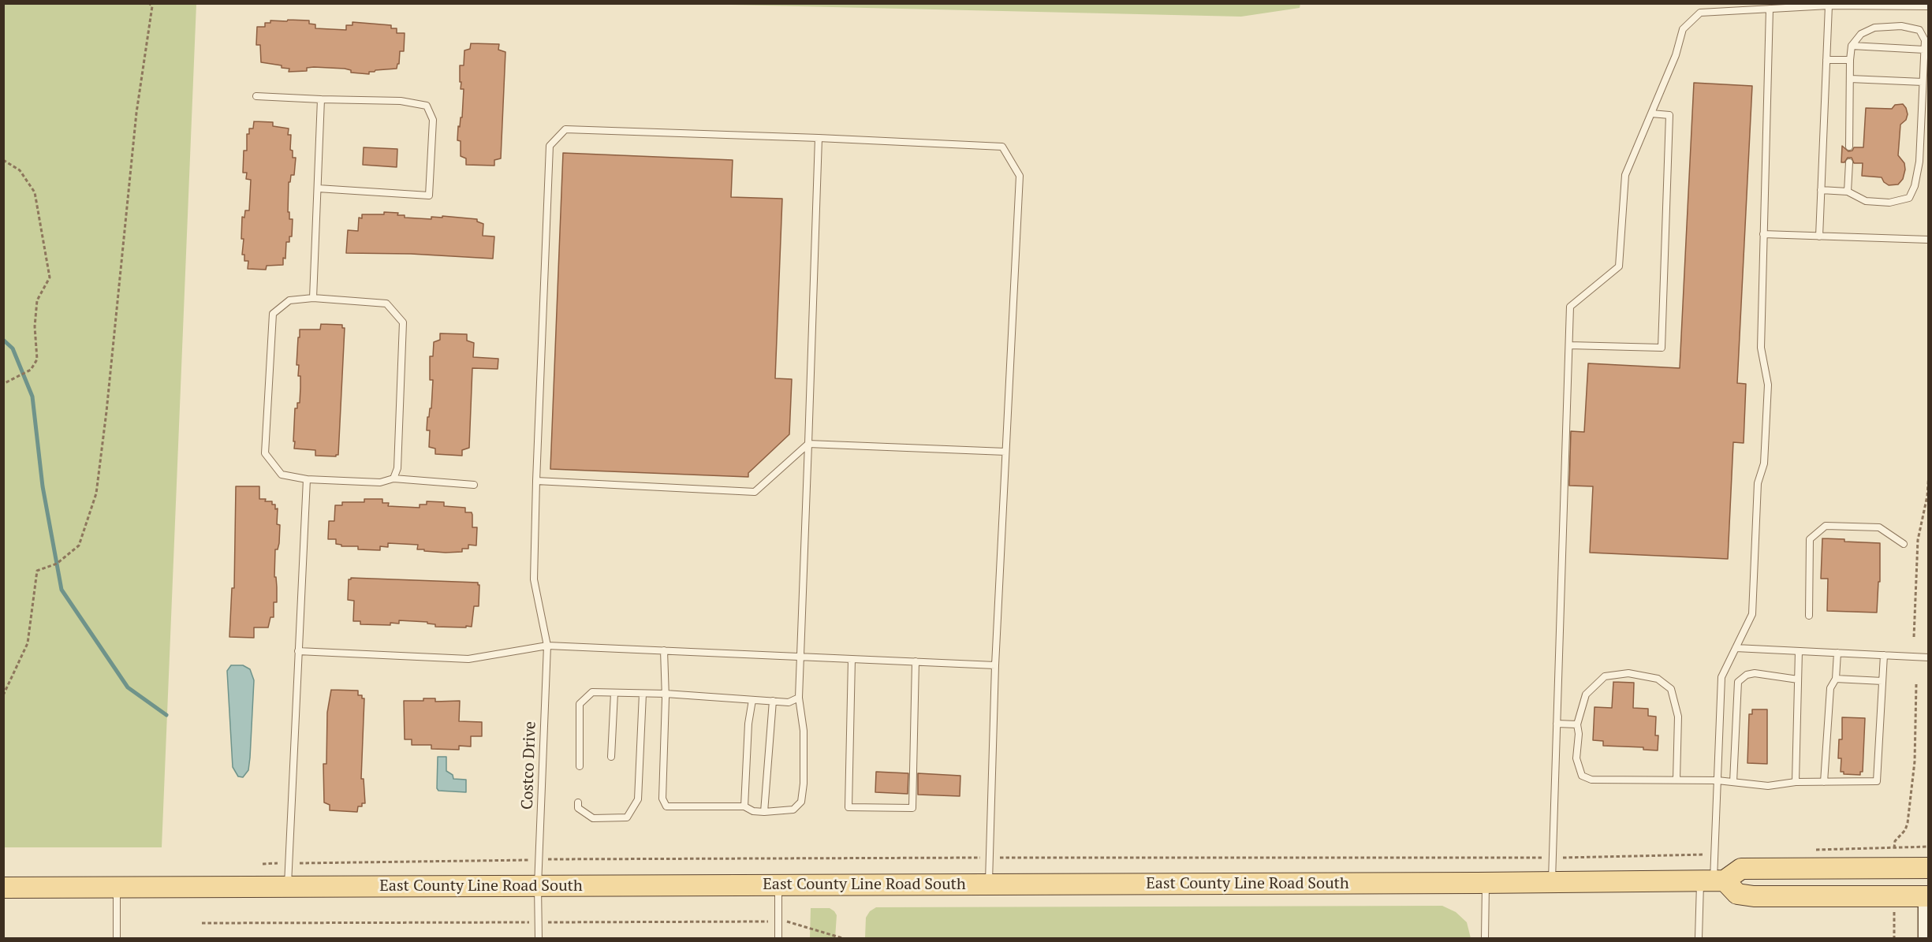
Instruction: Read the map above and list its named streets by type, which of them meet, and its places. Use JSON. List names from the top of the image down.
{
  "streets": {
    "main road": ["East County Line Road South"],
    "lane": ["Costco Drive"]
  },
  "crossings": [
    ["Costco Drive", "East County Line Road South"]
  ]
}
